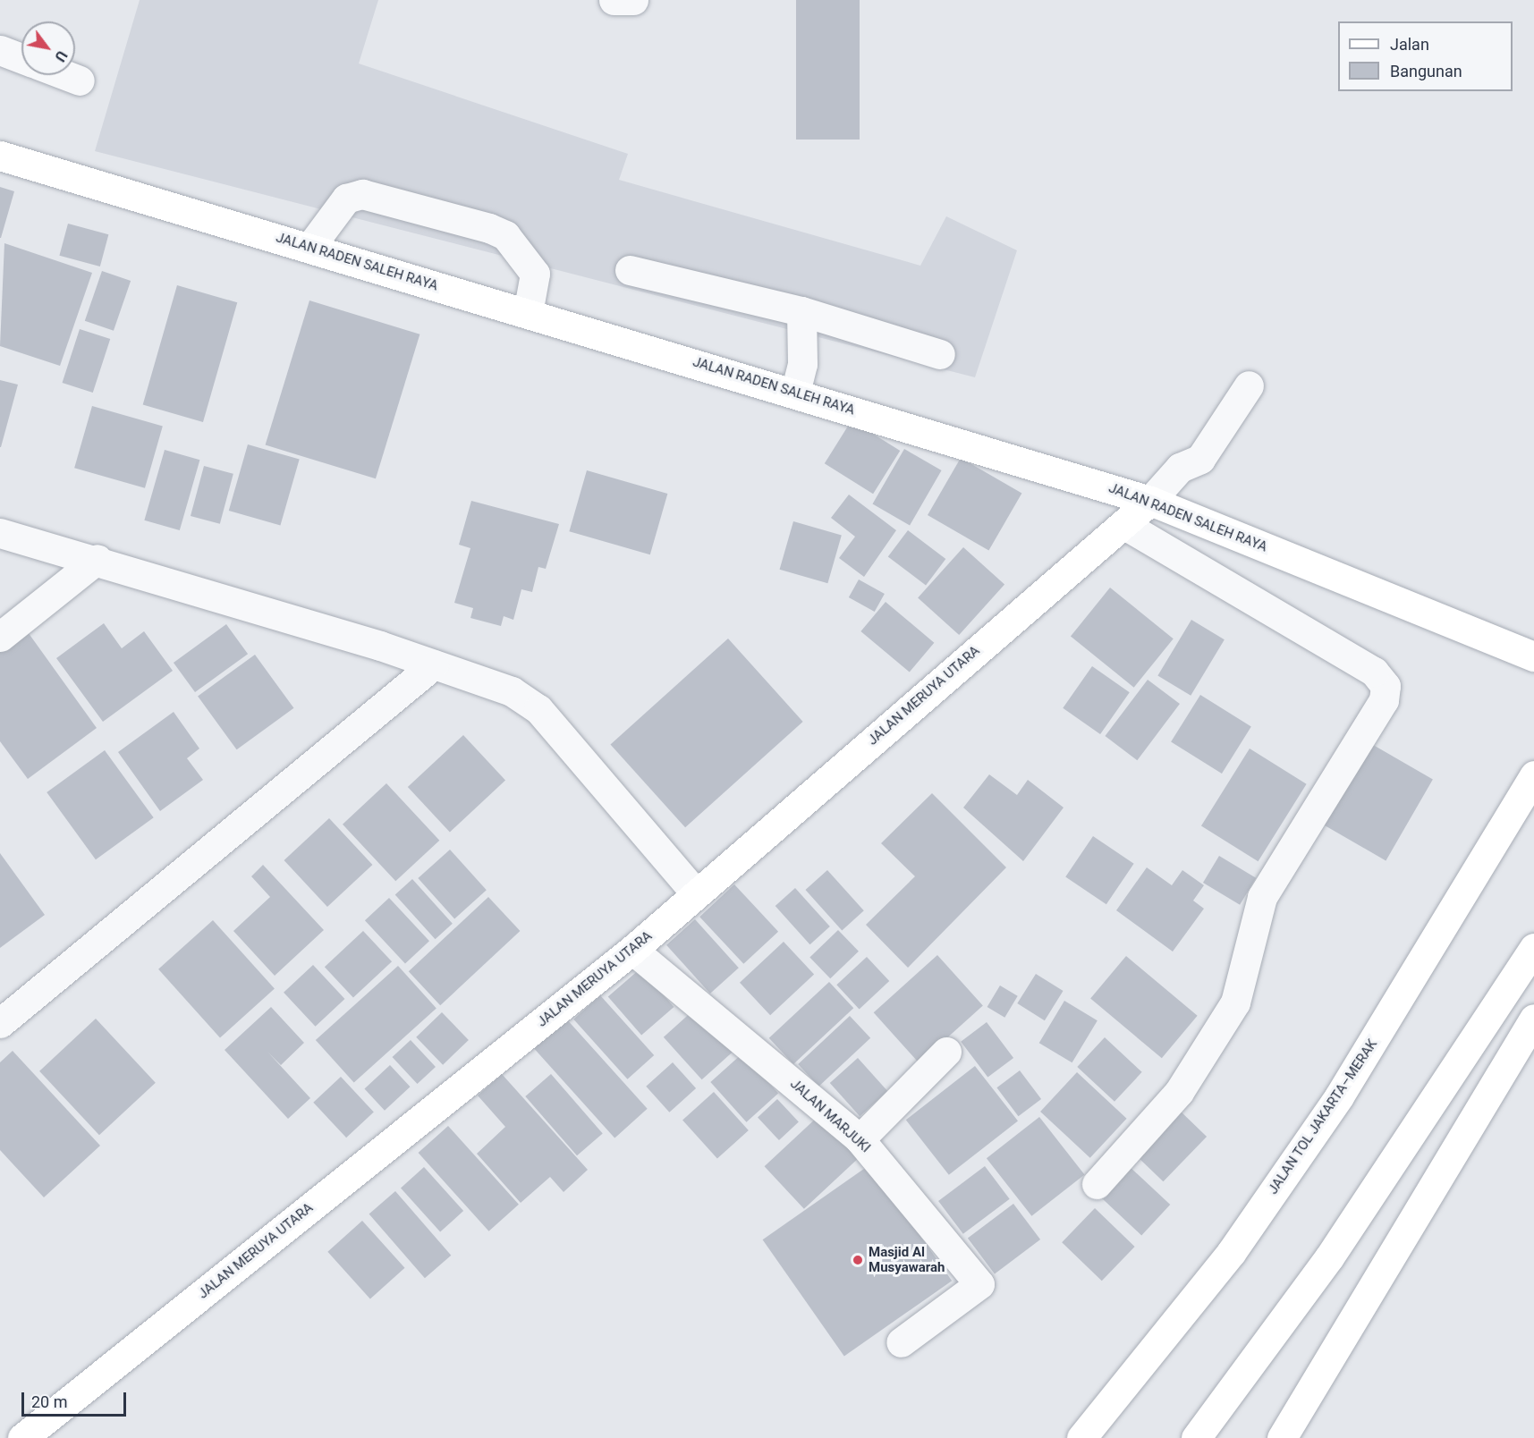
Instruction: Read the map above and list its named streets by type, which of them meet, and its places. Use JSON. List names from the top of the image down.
{
  "streets": {
    "main road": ["JALAN RADEN SALEH RAYA", "JALAN MERUYA UTARA", "JALAN TOL JAKARTA–MERAK"],
    "street": ["JALAN MARJUKI"]
  },
  "crossings": [
    ["JALAN RADEN SALEH RAYA", "JALAN MERUYA UTARA"],
    ["JALAN MERUYA UTARA", "JALAN MARJUKI"]
  ],
  "places": ["Masjid Al Musyawarah"],
  "legend": ["Jalan", "Bangunan"],
  "scale_bar": "20 m",
  "north": "bottom right"
}
